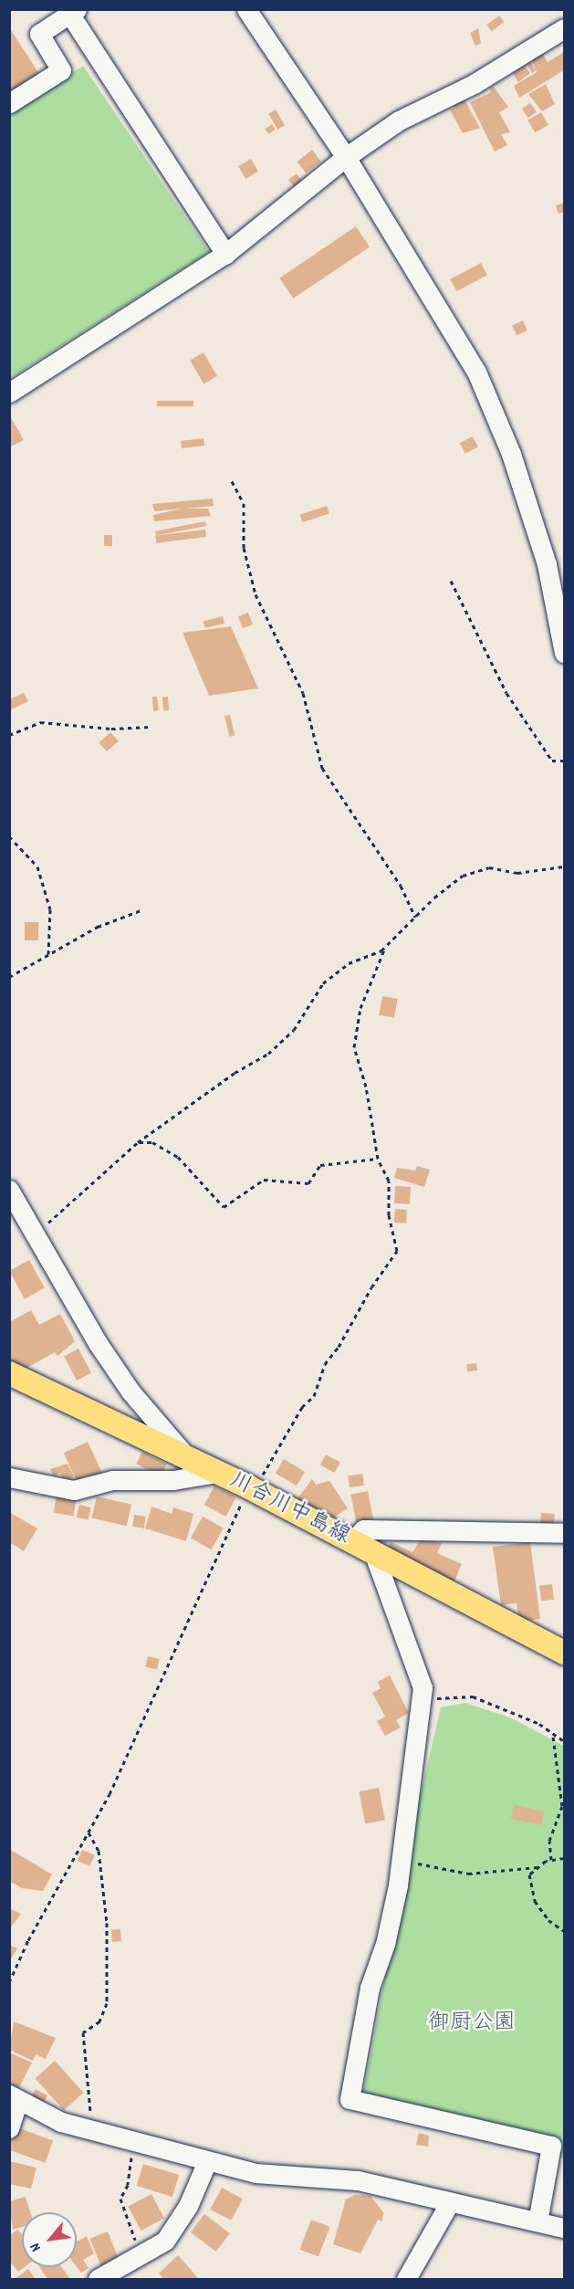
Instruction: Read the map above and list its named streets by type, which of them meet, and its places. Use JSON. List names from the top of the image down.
{
  "streets": {
    "main road": ["川合川中島線"]
  },
  "parks": ["御厨公園"],
  "north": "bottom left"
}
